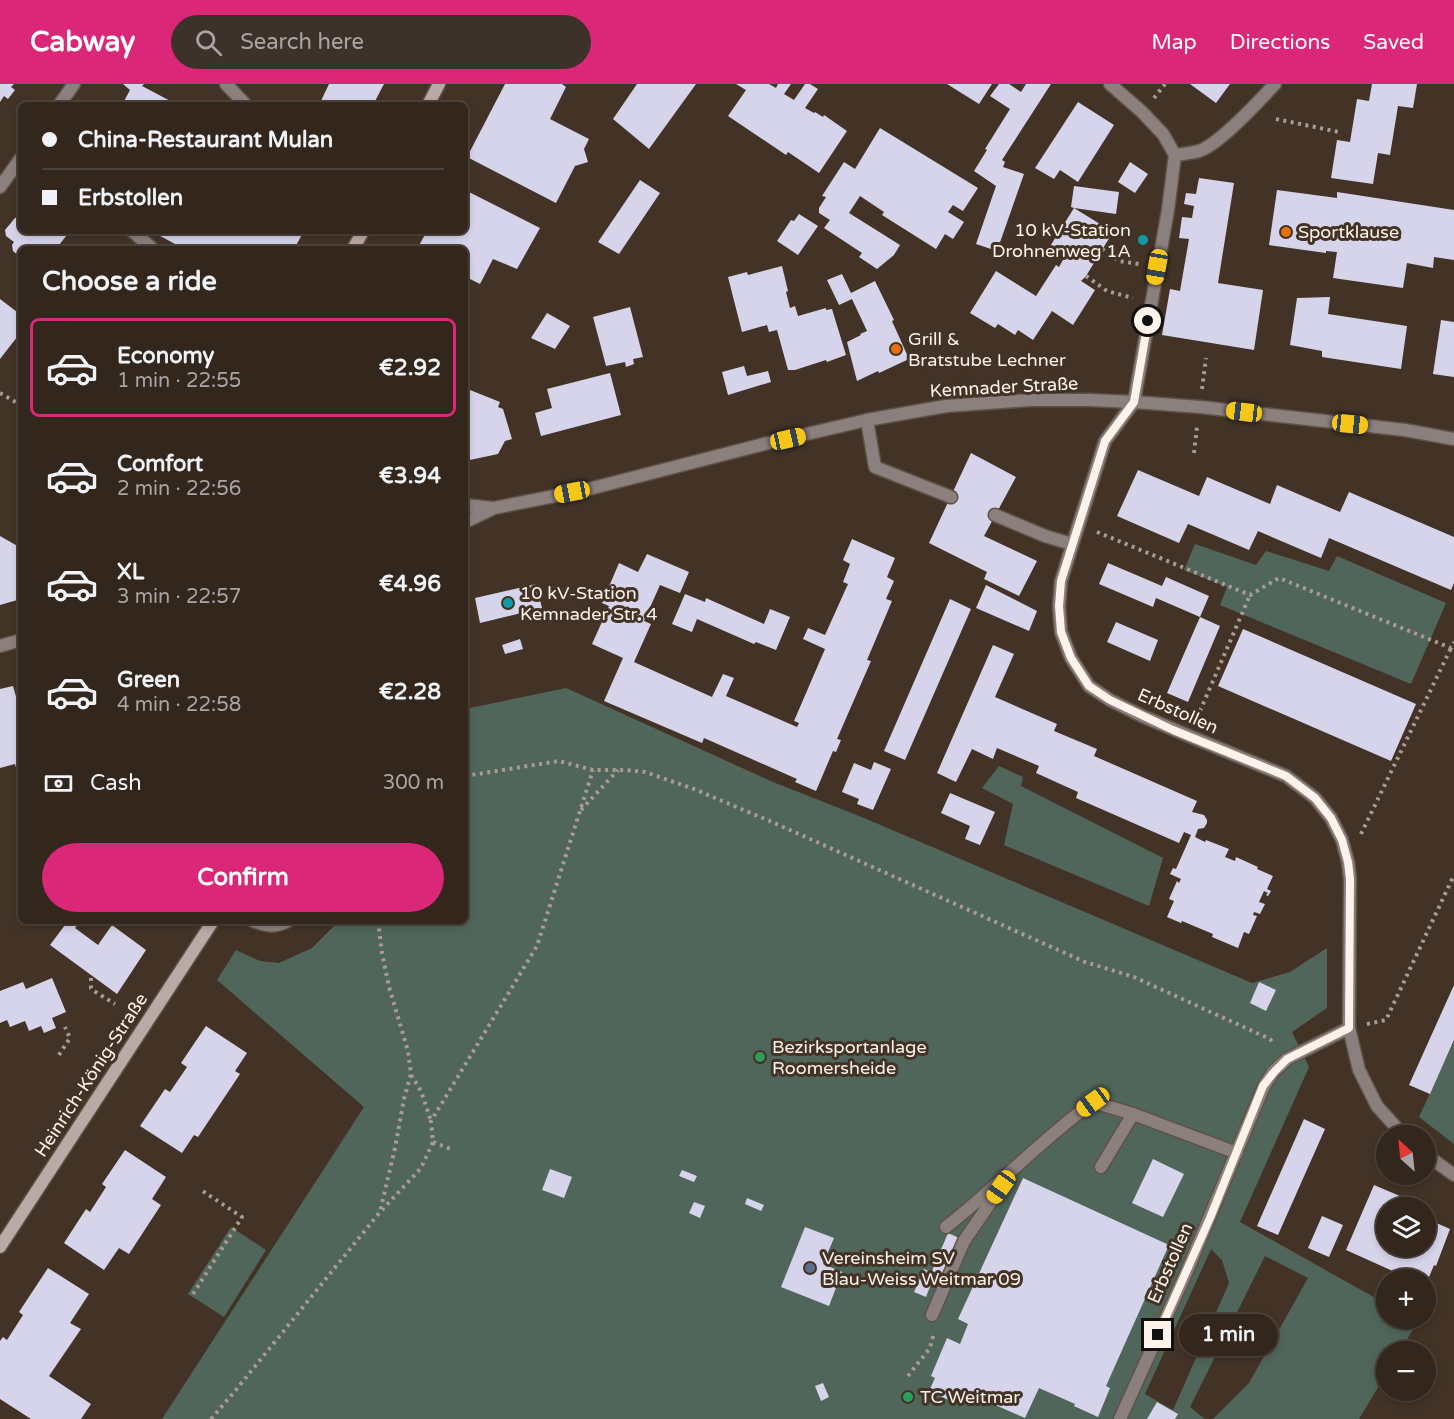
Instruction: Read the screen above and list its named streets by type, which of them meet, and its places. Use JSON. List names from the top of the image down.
{
  "streets": {
    "main road": ["Heinrich-König-Straße"],
    "street": ["Kemnader Straße", "Erbstollen"]
  },
  "crossings": [
    ["Kemnader Straße", "Erbstollen"]
  ],
  "places": [
    "Sportklause",
    "10 kV-Station Drohnenweg 1A",
    "Grill & Bratstube Lechner",
    "10 kV-Station Kemnader Str. 4",
    "Bezirksportanlage Roomersheide",
    "Vereinsheim SV Blau-Weiss Weitmar 09",
    "TC Weitmar"
  ],
  "north": "top left",
  "page": {
    "header": "Cabway",
    "search": "Search here",
    "nav": ["Map", "Directions", "Saved"],
    "banner": ["China-Restaurant Mulan", "Erbstollen"],
    "heading": "Choose a ride",
    "list": [
      {
        "name": "Economy",
        "note": "1 min · 22:55",
        "value": "€2.92"
      },
      {
        "name": "Comfort",
        "note": "2 min · 22:56",
        "value": "€3.94"
      },
      {
        "name": "XL",
        "note": "3 min · 22:57",
        "value": "€4.96"
      },
      {
        "name": "Green",
        "note": "4 min · 22:58",
        "value": "€2.28"
      }
    ],
    "pay": ["Cash", "300 m"],
    "buttons": "Confirm",
    "map_buttons": ["+", "−"],
    "bubble": "1 min"
  }
}
